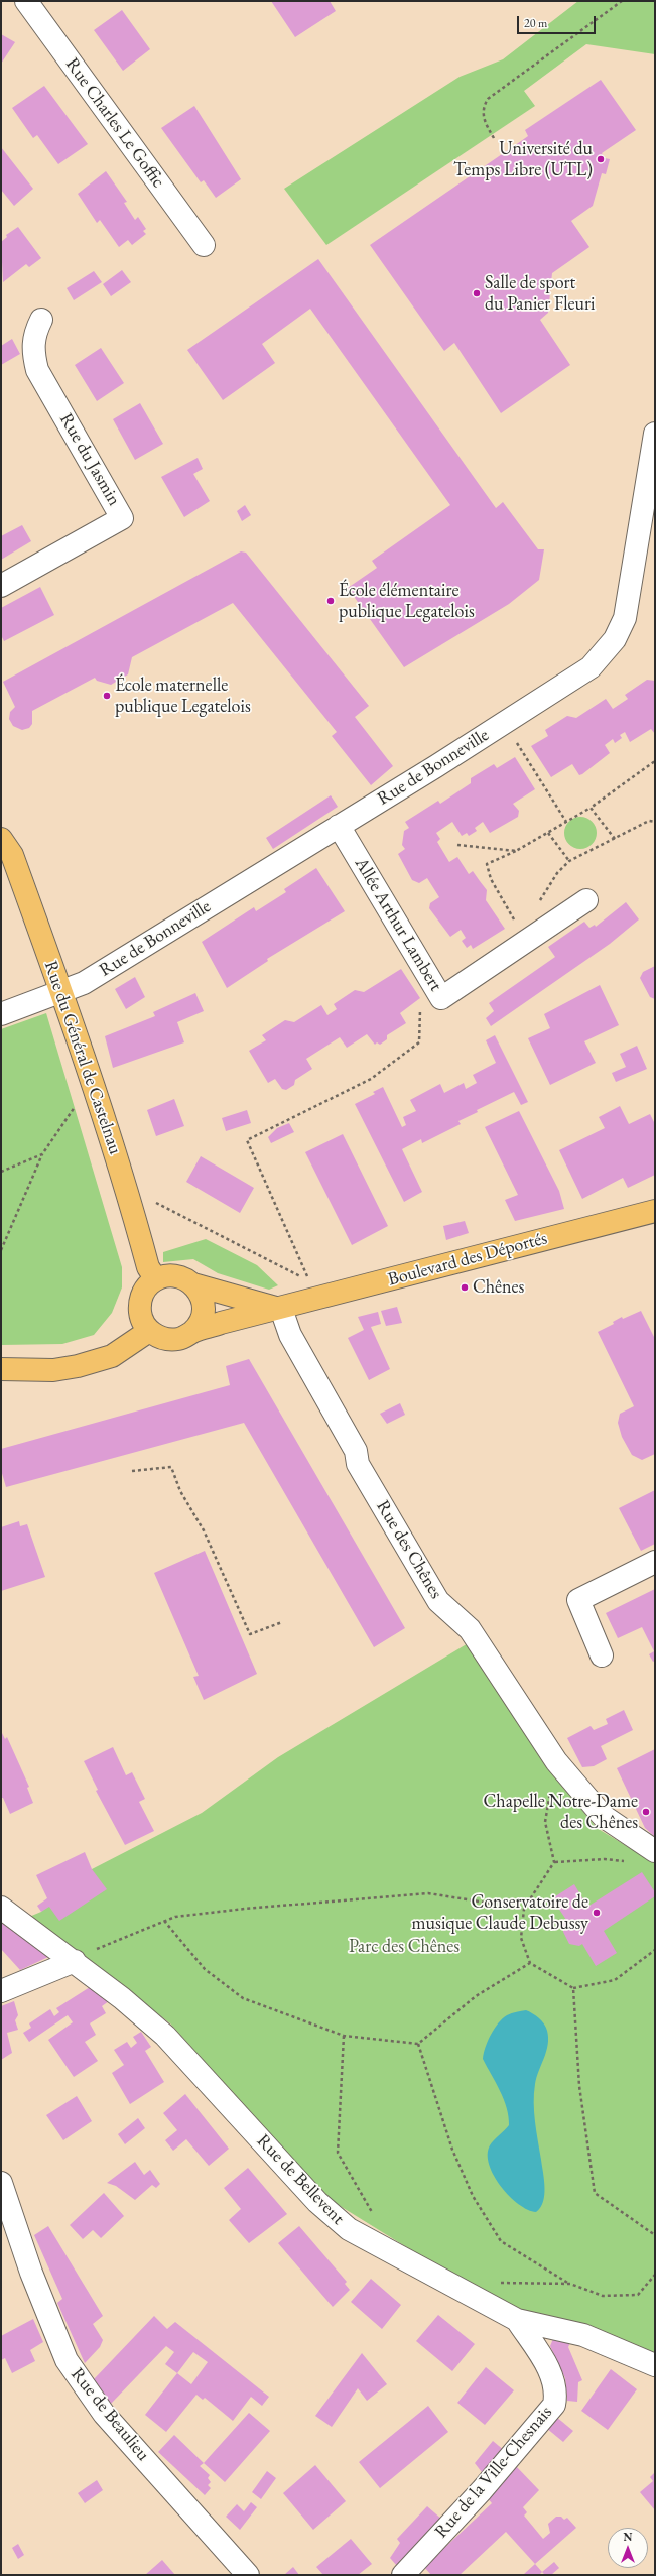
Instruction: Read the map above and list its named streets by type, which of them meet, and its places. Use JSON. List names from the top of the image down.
{
  "streets": {
    "main road": ["Rue du Général de Castelnau", "Boulevard des Déportés"],
    "street": [
      "Rue Charles Le Goffic",
      "Rue du Jasmin",
      "Rue de Bonneville",
      "Allée Arthur Lambert",
      "Rue des Chênes",
      "Rue de Bellevent",
      "Rue de Beaulieu",
      "Rue de la Ville-Chesnais"
    ]
  },
  "crossings": [
    ["Rue de Bonneville", "Allée Arthur Lambert"],
    ["Rue de Bonneville", "Rue du Général de Castelnau"],
    ["Rue du Général de Castelnau", "Boulevard des Déportés"],
    ["Boulevard des Déportés", "Rue des Chênes"],
    ["Rue de Bellevent", "Rue de la Ville-Chesnais"]
  ],
  "parks": ["Parc des Chênes"],
  "places": [
    "Université du Temps Libre (UTL)",
    "Salle de sport du Panier Fleuri",
    "École élémentaire publique Legatelois",
    "École maternelle publique Legatelois",
    "Chênes",
    "Chapelle Notre-Dame des Chênes",
    "Conservatoire de musique Claude Debussy"
  ],
  "scale_bar": "20 m",
  "north": "top"
}
